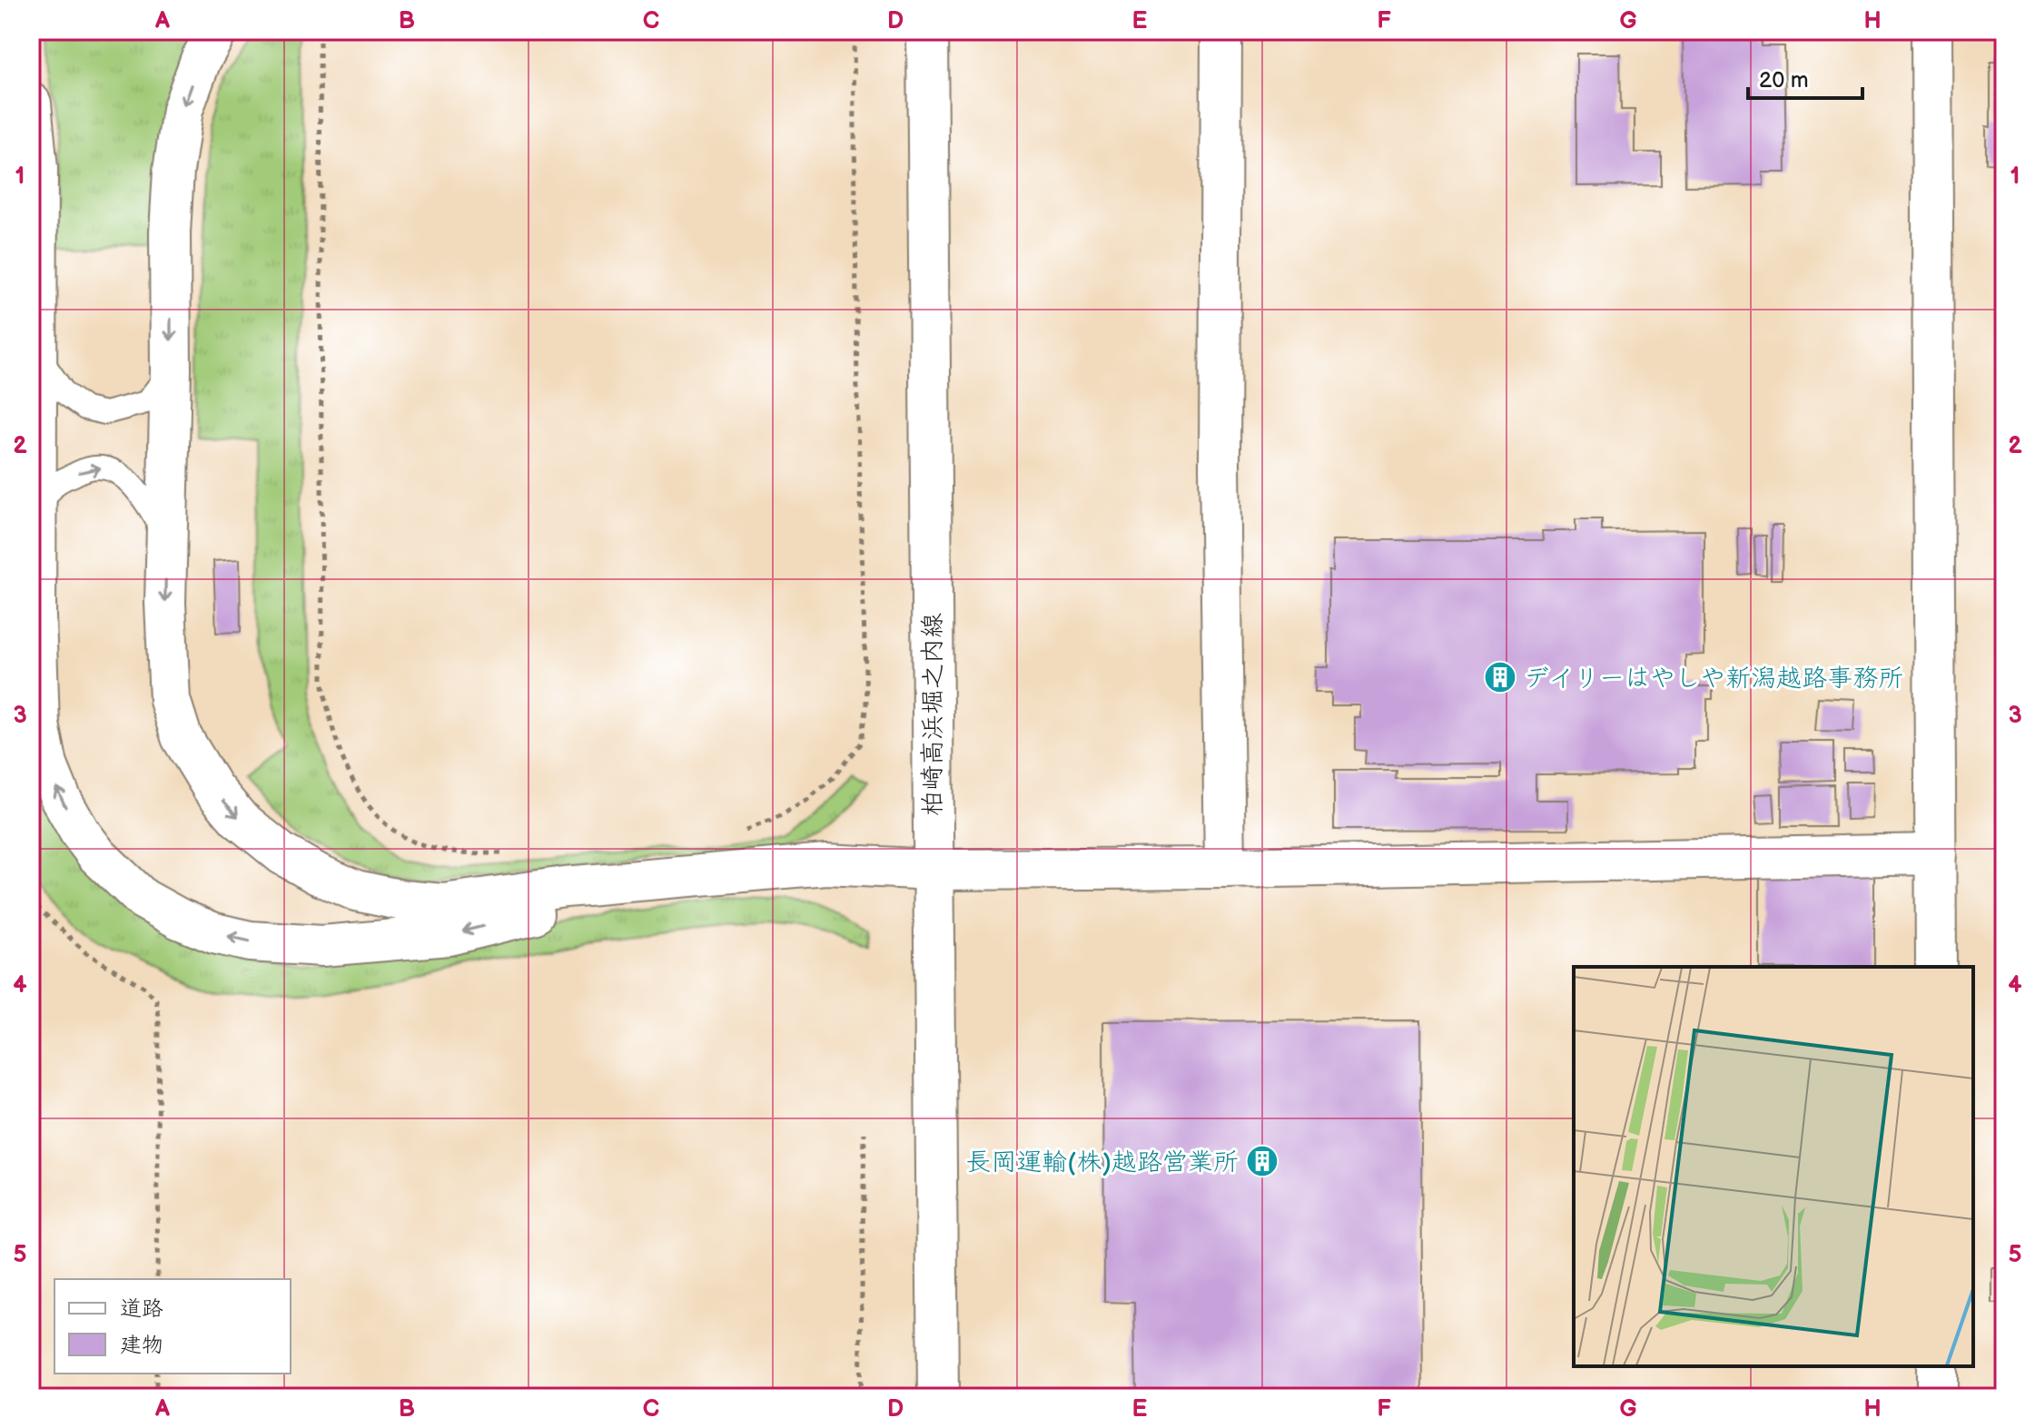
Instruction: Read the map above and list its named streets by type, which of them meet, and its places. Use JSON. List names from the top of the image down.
{
  "streets": {
    "main road": ["柏崎高浜堀之内線"]
  },
  "places": {
    "building": ["デイリーはやしや新潟越路事務所", "長岡運輸(株)越路営業所"]
  },
  "legend": ["道路", "建物"],
  "scale_bar": "20 m",
  "grid": {
    "columns": [
      "A",
      "B",
      "C",
      "D",
      "E",
      "F",
      "G",
      "H"
    ],
    "rows": [
      "1",
      "2",
      "3",
      "4",
      "5"
    ]
  }
}
